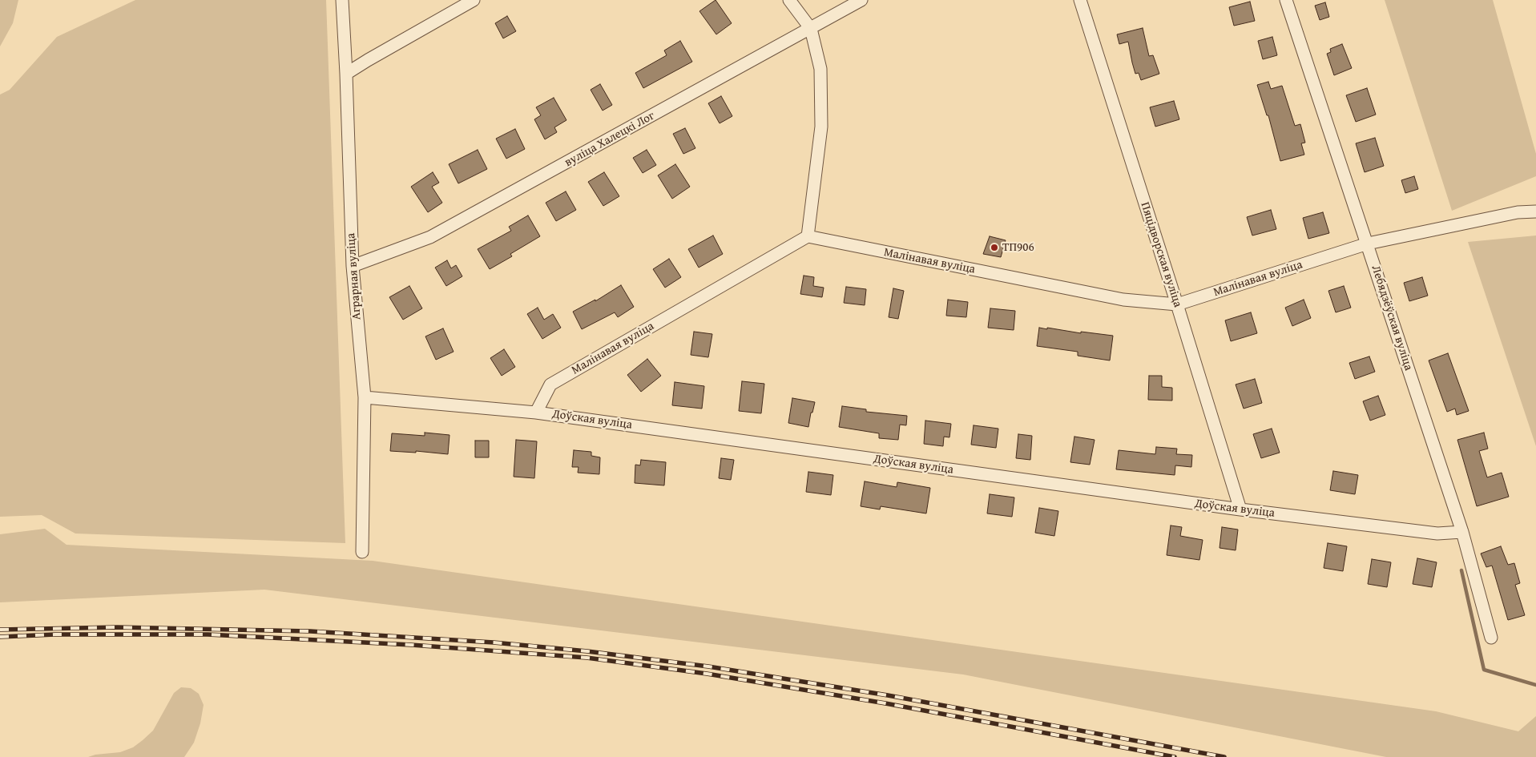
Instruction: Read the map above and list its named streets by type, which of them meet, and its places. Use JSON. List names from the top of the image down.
{
  "streets": {
    "street": [
      "вуліца Халецкі Лог",
      "Пяцідворская вуліца",
      "Малінавая вуліца",
      "Аграрная вуліца",
      "Лебядзёўская вуліца",
      "Доўская вуліца"
    ]
  },
  "crossings": [
    ["вуліца Халецкі Лог", "Аграрная вуліца"],
    ["Пяцідворская вуліца", "Малінавая вуліца"],
    ["Пяцідворская вуліца", "Доўская вуліца"],
    ["Малінавая вуліца", "Лебядзёўская вуліца"],
    ["Малінавая вуліца", "Доўская вуліца"],
    ["Аграрная вуліца", "Доўская вуліца"],
    ["Лебядзёўская вуліца", "Доўская вуліца"]
  ],
  "places": ["ТП906"]
}
